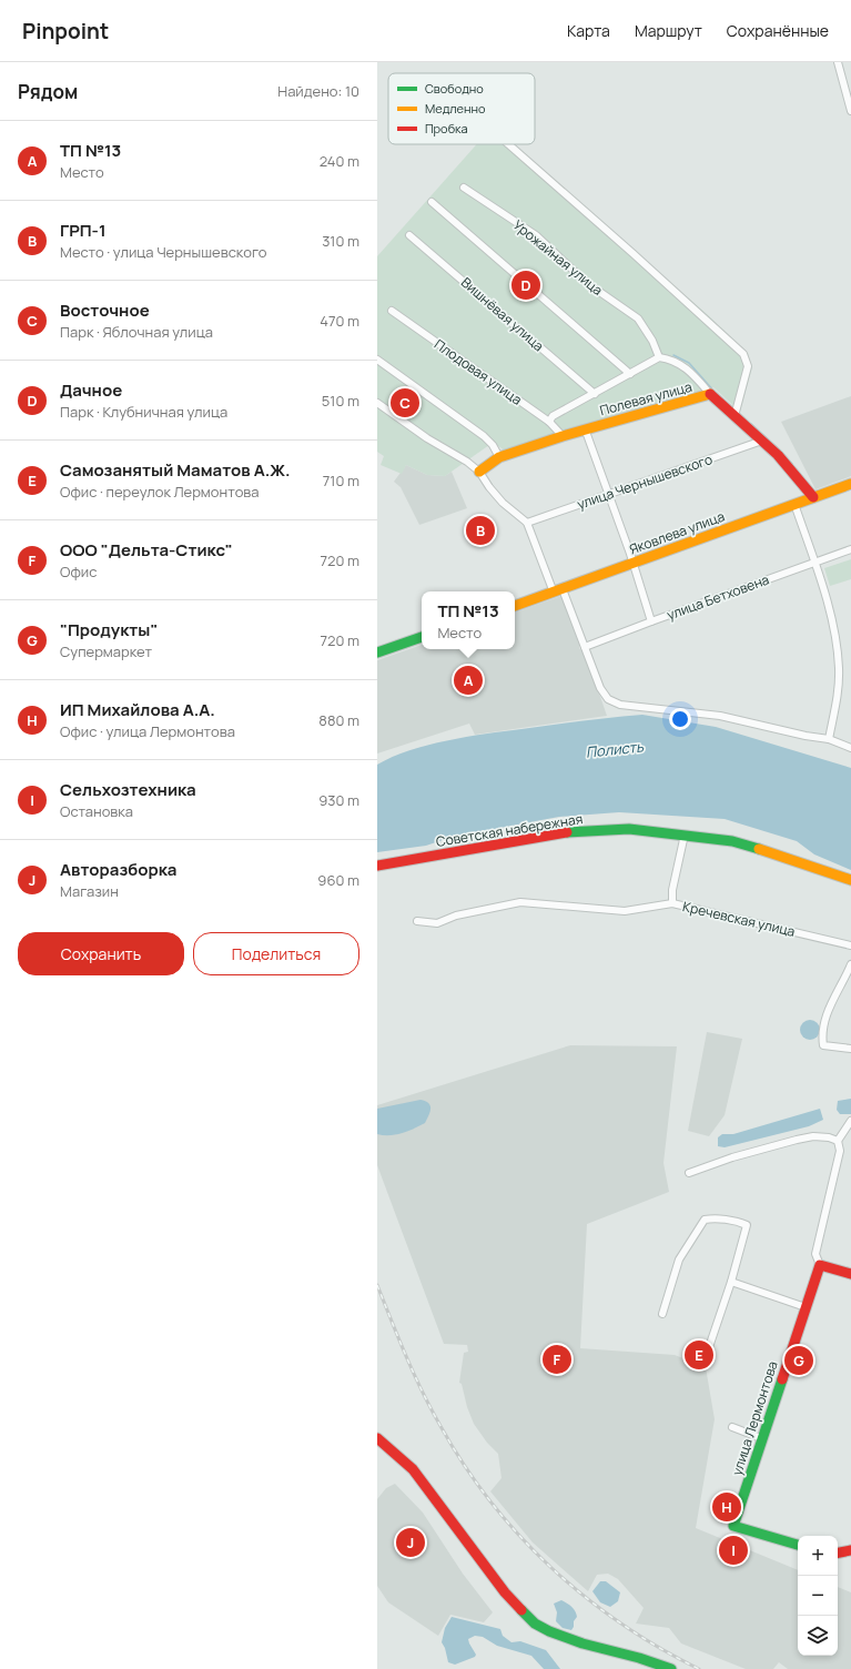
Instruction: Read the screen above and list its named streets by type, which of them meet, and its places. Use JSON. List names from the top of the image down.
{
  "streets": {
    "street": [
      "Урожайная улица",
      "Вишнёвая улица",
      "Плодовая улица",
      "Полевая улица",
      "улица Чернышевского",
      "Яковлева улица",
      "улица Бетховена",
      "Советская набережная",
      "Кречевская улица",
      "улица Лермонтова"
    ]
  },
  "crossings": [
    ["Плодовая улица", "Полевая улица"],
    ["Полевая улица", "улица Чернышевского"],
    ["Полевая улица", "Яковлева улица"]
  ],
  "water": ["Полисть"],
  "legend": ["Свободно", "Медленно", "Пробка"],
  "page": {
    "header": "Pinpoint",
    "nav": ["Карта", "Маршрут", "Сохранённые"],
    "heading": ["Рядом", "Найдено: 10"],
    "list": [
      {
        "mark": "A",
        "name": "ТП №13",
        "note": "Место",
        "value": "240 m"
      },
      {
        "mark": "B",
        "name": "ГРП-1",
        "note": "Место · улица Чернышевского",
        "value": "310 m"
      },
      {
        "mark": "C",
        "name": "Восточное",
        "note": "Парк · Яблочная улица",
        "value": "470 m"
      },
      {
        "mark": "D",
        "name": "Дачное",
        "note": "Парк · Клубничная улица",
        "value": "510 m"
      },
      {
        "mark": "E",
        "name": "Самозанятый Маматов А.Ж.",
        "note": "Офис · переулок Лермонтова",
        "value": "710 m"
      },
      {
        "mark": "F",
        "name": "ООО \"Дельта-Стикс\"",
        "note": "Офис",
        "value": "720 m"
      },
      {
        "mark": "G",
        "name": "\"Продукты\"",
        "note": "Супермаркет",
        "value": "720 m"
      },
      {
        "mark": "H",
        "name": "ИП Михайлова А.А.",
        "note": "Офис · улица Лермонтова",
        "value": "880 m"
      },
      {
        "mark": "I",
        "name": "Сельхозтехника",
        "note": "Остановка",
        "value": "930 m"
      },
      {
        "mark": "J",
        "name": "Авторазборка",
        "note": "Магазин",
        "value": "960 m"
      }
    ],
    "pins": [
      "D",
      "C",
      "B",
      "A",
      "E",
      "F",
      "G",
      "H",
      "J",
      "I"
    ],
    "popup": ["ТП №13", "Место"],
    "buttons": ["Сохранить", "Поделиться"],
    "map_buttons": ["+", "−"]
  }
}
